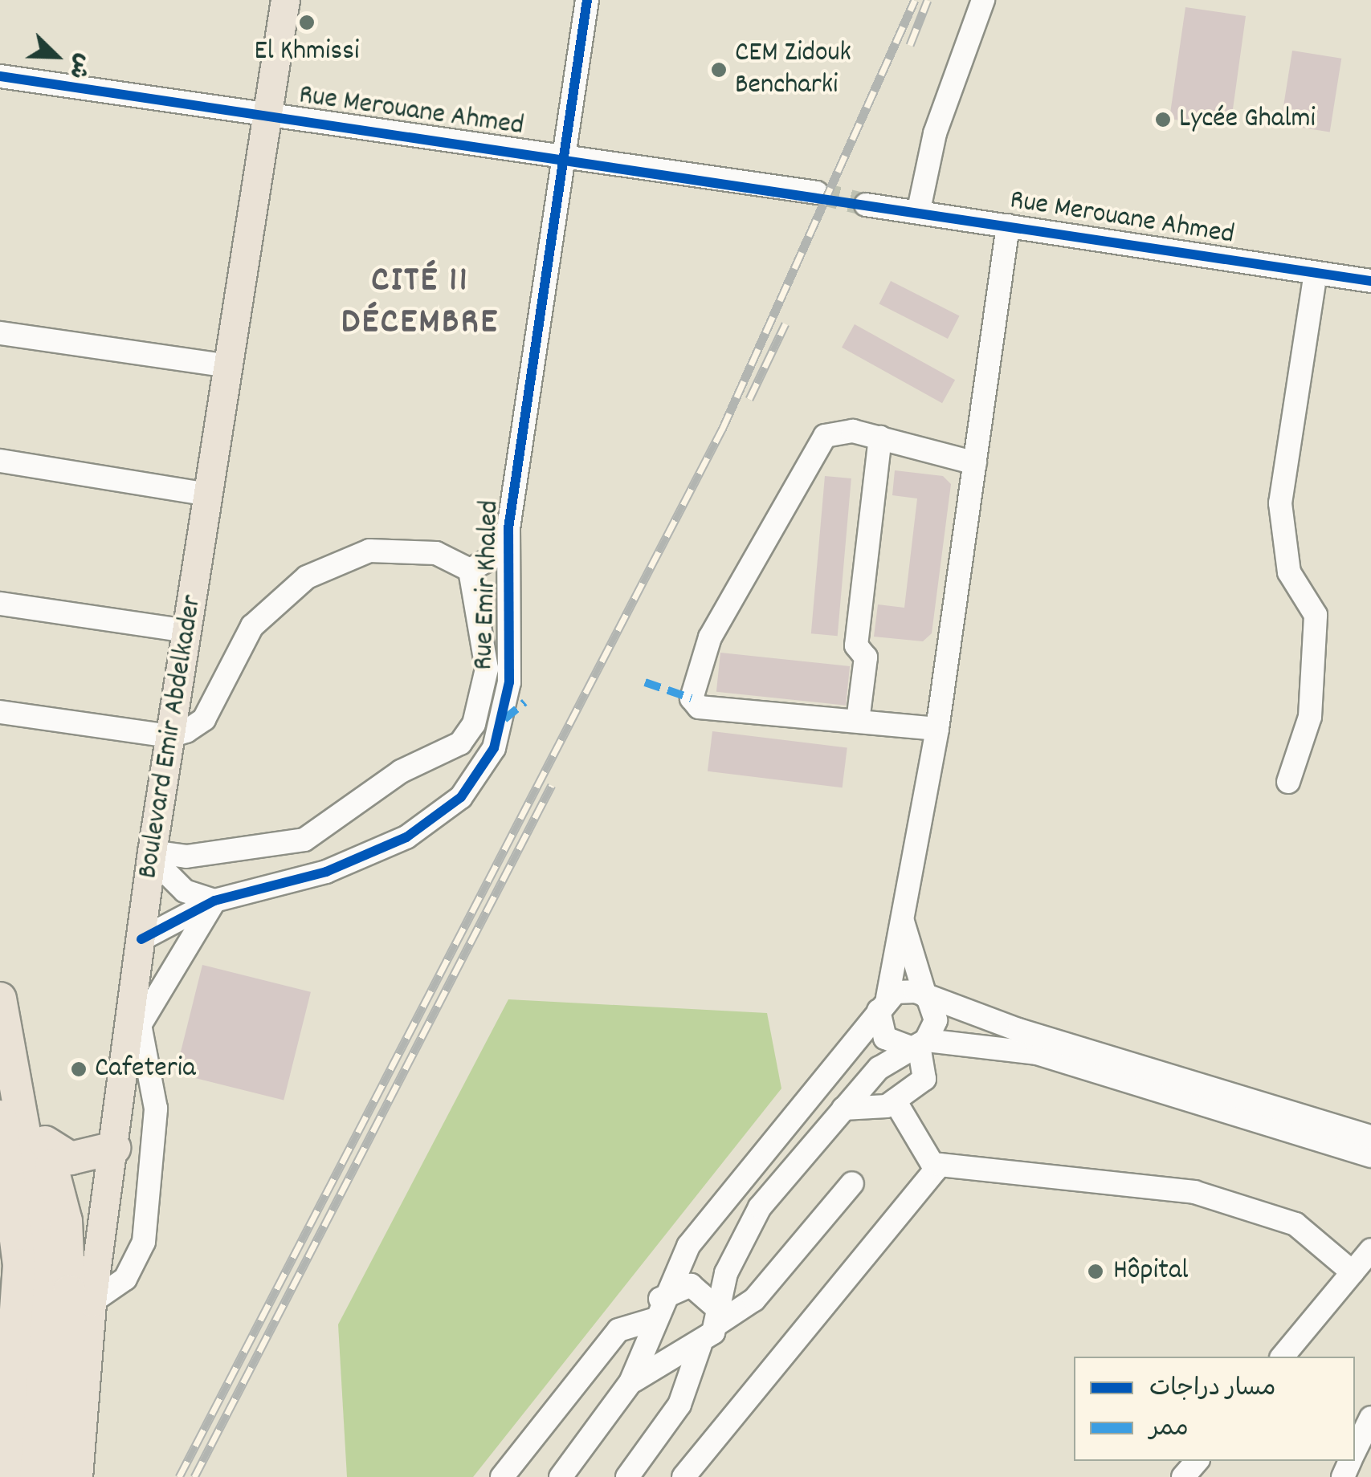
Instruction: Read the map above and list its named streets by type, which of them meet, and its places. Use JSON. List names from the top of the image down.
{
  "streets": {
    "main road": ["Boulevard Emir Abdelkader"],
    "street": ["Rue Merouane Ahmed", "Rue Emir Khaled"]
  },
  "crossings": [
    ["Rue Merouane Ahmed", "Rue Emir Khaled"],
    ["Rue Merouane Ahmed", "Boulevard Emir Abdelkader"],
    ["Rue Emir Khaled", "Boulevard Emir Abdelkader"]
  ],
  "districts": ["CITÉ 11 DÉCEMBRE"],
  "places": [
    "El Khmissi",
    "CEM Zidouk Bencharki",
    "Lycée Ghalmi",
    "Cafeteria",
    "Hôpital"
  ],
  "legend": ["مسار دراجات", "ممر"],
  "north": "bottom right"
}
